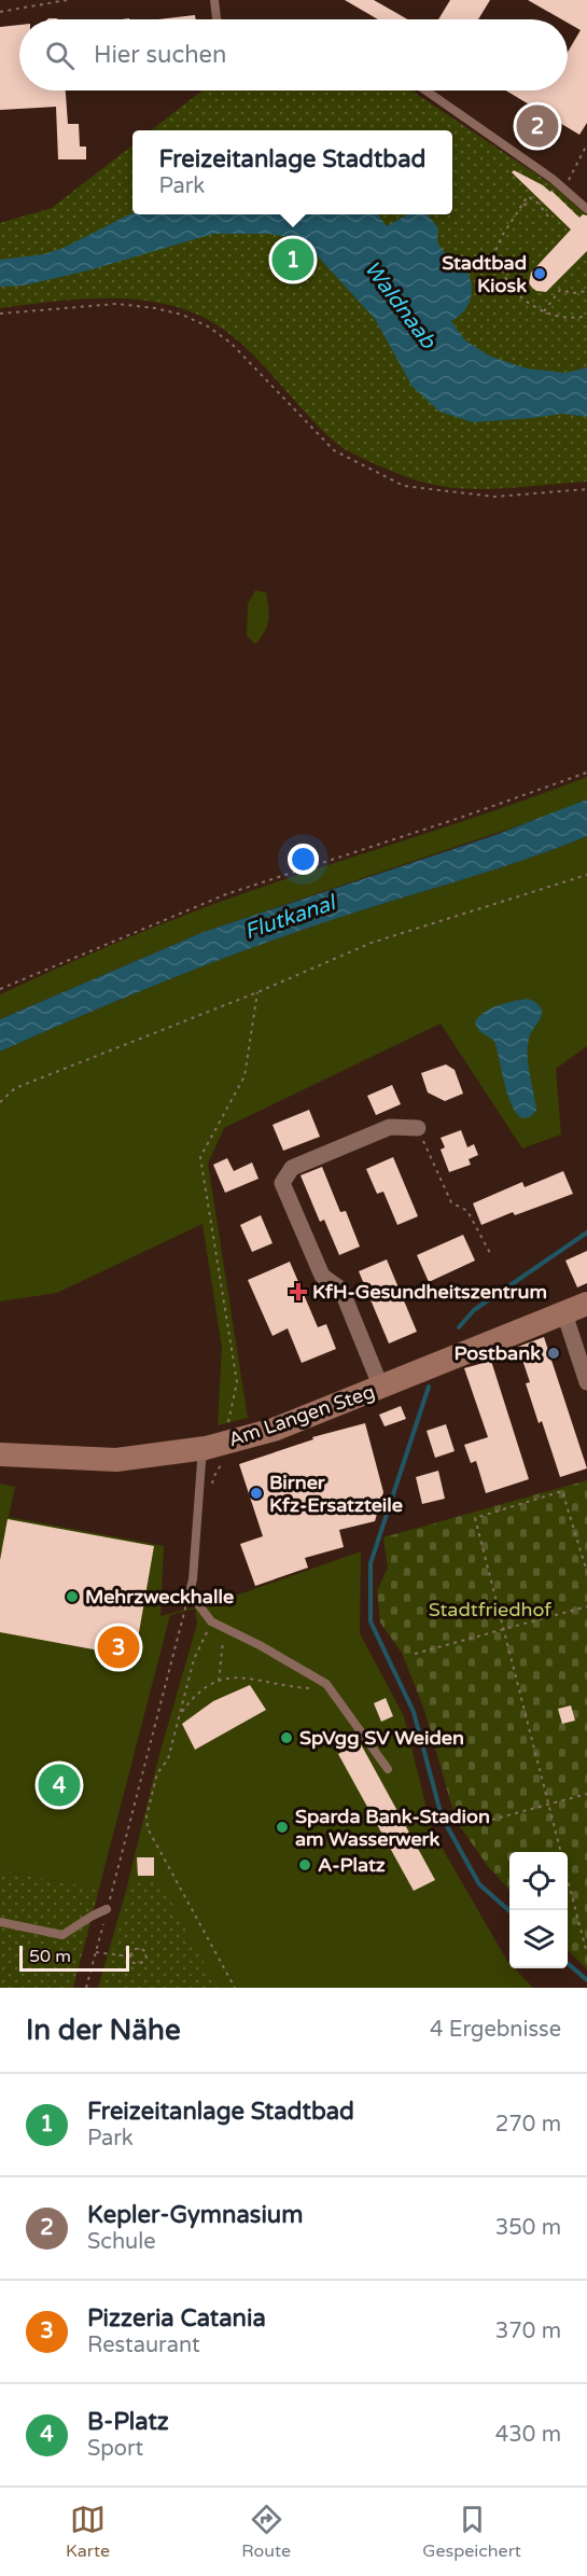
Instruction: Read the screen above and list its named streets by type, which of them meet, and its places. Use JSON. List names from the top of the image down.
{
  "streets": {
    "street": ["Am Langen Steg"]
  },
  "water": ["Waldnaab", "Flutkanal"],
  "parks": ["Stadtfriedhof"],
  "places": {
    "other": [
      "Stadtbad Kiosk",
      "Postbank",
      "Birner Kfz-Ersatzteile",
      "Mehrzweckhalle",
      "SpVgg SV Weiden",
      "Sparda Bank-Stadion am Wasserwerk",
      "A-Platz"
    ],
    "health": ["KfH-Gesundheitszentrum"]
  },
  "scale_bar": "50 m",
  "page": {
    "search": "Hier suchen",
    "pins": [
      "2",
      "1",
      "3",
      "4"
    ],
    "popup": ["Freizeitanlage Stadtbad", "Park"],
    "scale": "50 m",
    "heading": ["In der Nähe", "4 Ergebnisse"],
    "list": [
      {
        "mark": "1",
        "name": "Freizeitanlage Stadtbad",
        "note": "Park",
        "value": "270 m"
      },
      {
        "mark": "2",
        "name": "Kepler-Gymnasium",
        "note": "Schule",
        "value": "350 m"
      },
      {
        "mark": "3",
        "name": "Pizzeria Catania",
        "note": "Restaurant",
        "value": "370 m"
      },
      {
        "mark": "4",
        "name": "B-Platz",
        "note": "Sport",
        "value": "430 m"
      }
    ],
    "nav": ["Karte", "Route", "Gespeichert"]
  }
}
